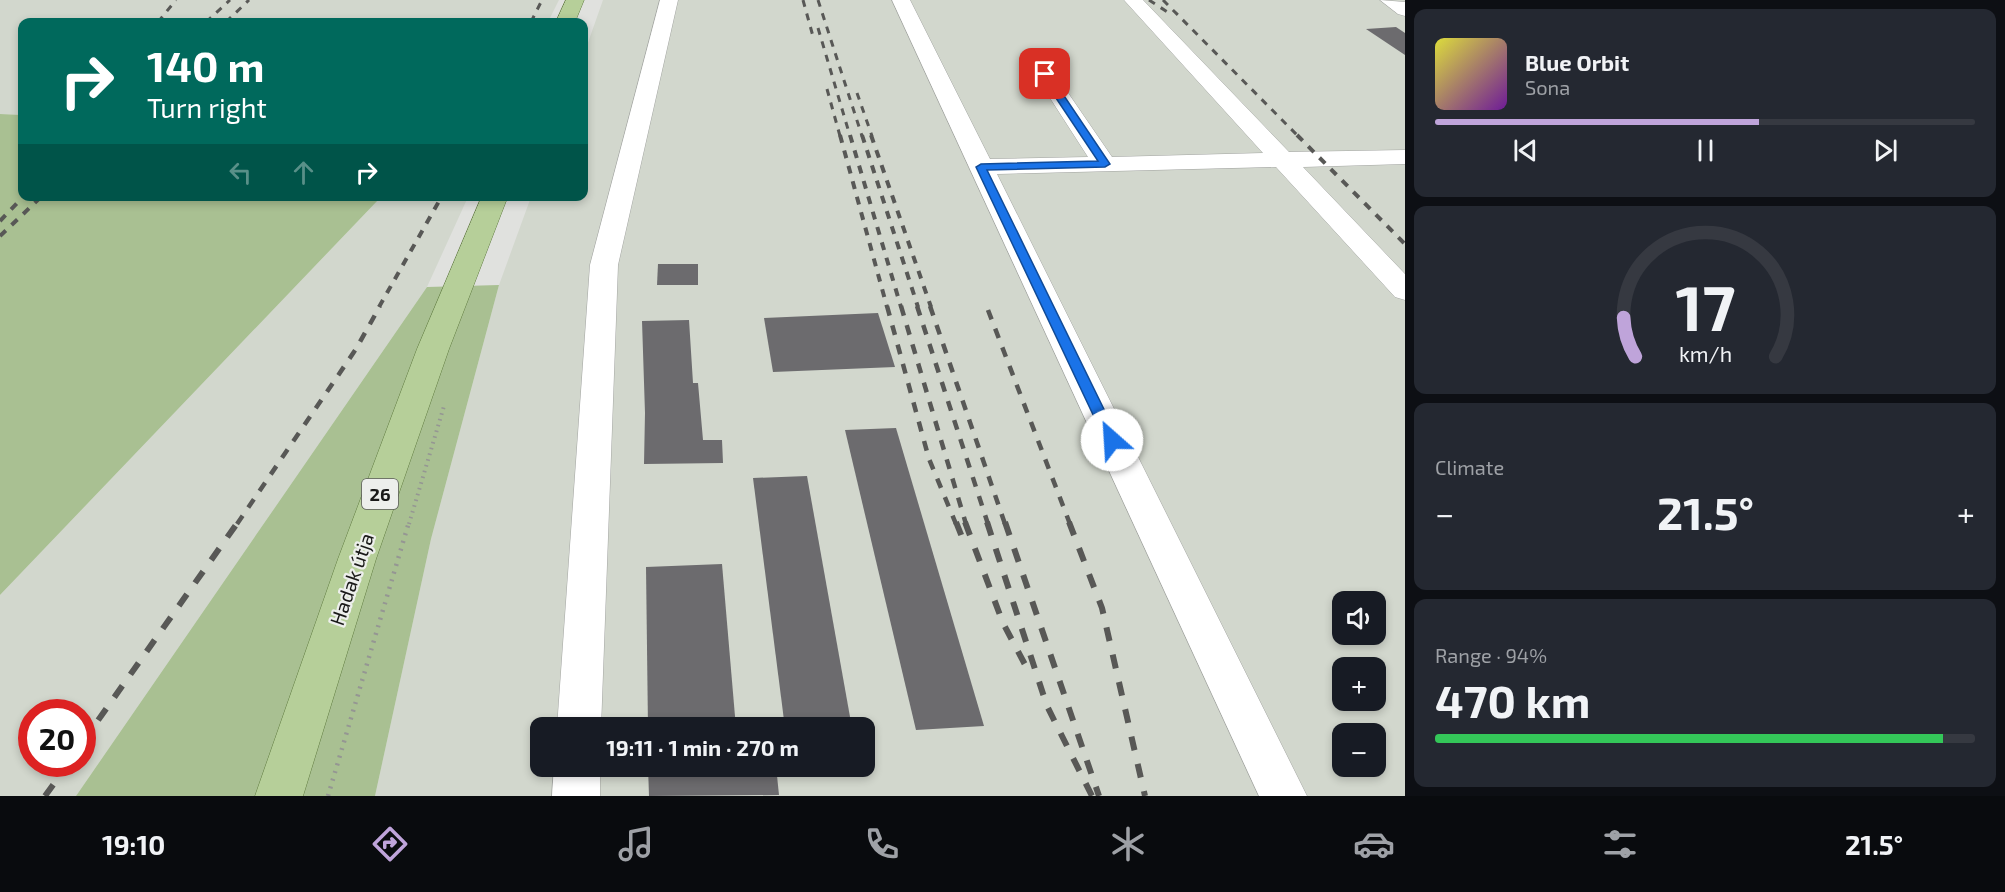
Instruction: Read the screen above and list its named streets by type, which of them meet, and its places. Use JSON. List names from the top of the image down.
{
  "streets": {
    "main road": ["26", "Hadak útja"]
  },
  "page": {
    "turn": ["140 m", "Turn right"],
    "song": ["Blue Orbit", "Sona"],
    "tile": [
      "Climate",
      ["Range · 94%", "470 km"]
    ],
    "heat": ["−", "21.5°", "+"],
    "map_buttons": ["+", "−"],
    "limit": "20",
    "trip": "19:11 · 1 min · 270 m",
    "tabs": ["19:10", "21.5°"],
    "gauge": ["17", "km/h"]
  }
}
